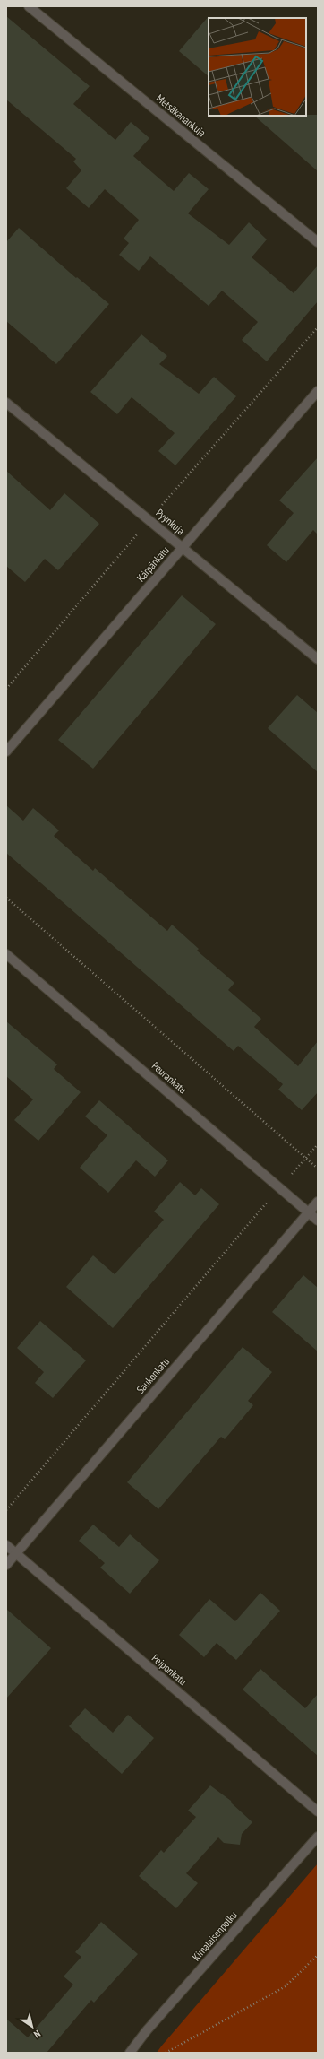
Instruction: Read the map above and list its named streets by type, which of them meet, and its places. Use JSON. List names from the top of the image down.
{
  "streets": {
    "street": [
      "Metsäkanankuja",
      "Pyynkuja",
      "Kärpänkatu",
      "Peurankatu",
      "Saukonkatu",
      "Peiponkatu",
      "Kimalaisenpolku"
    ]
  },
  "crossings": [
    ["Pyynkuja", "Kärpänkatu"],
    ["Peurankatu", "Saukonkatu"],
    ["Saukonkatu", "Peiponkatu"]
  ],
  "north": "bottom right"
}
